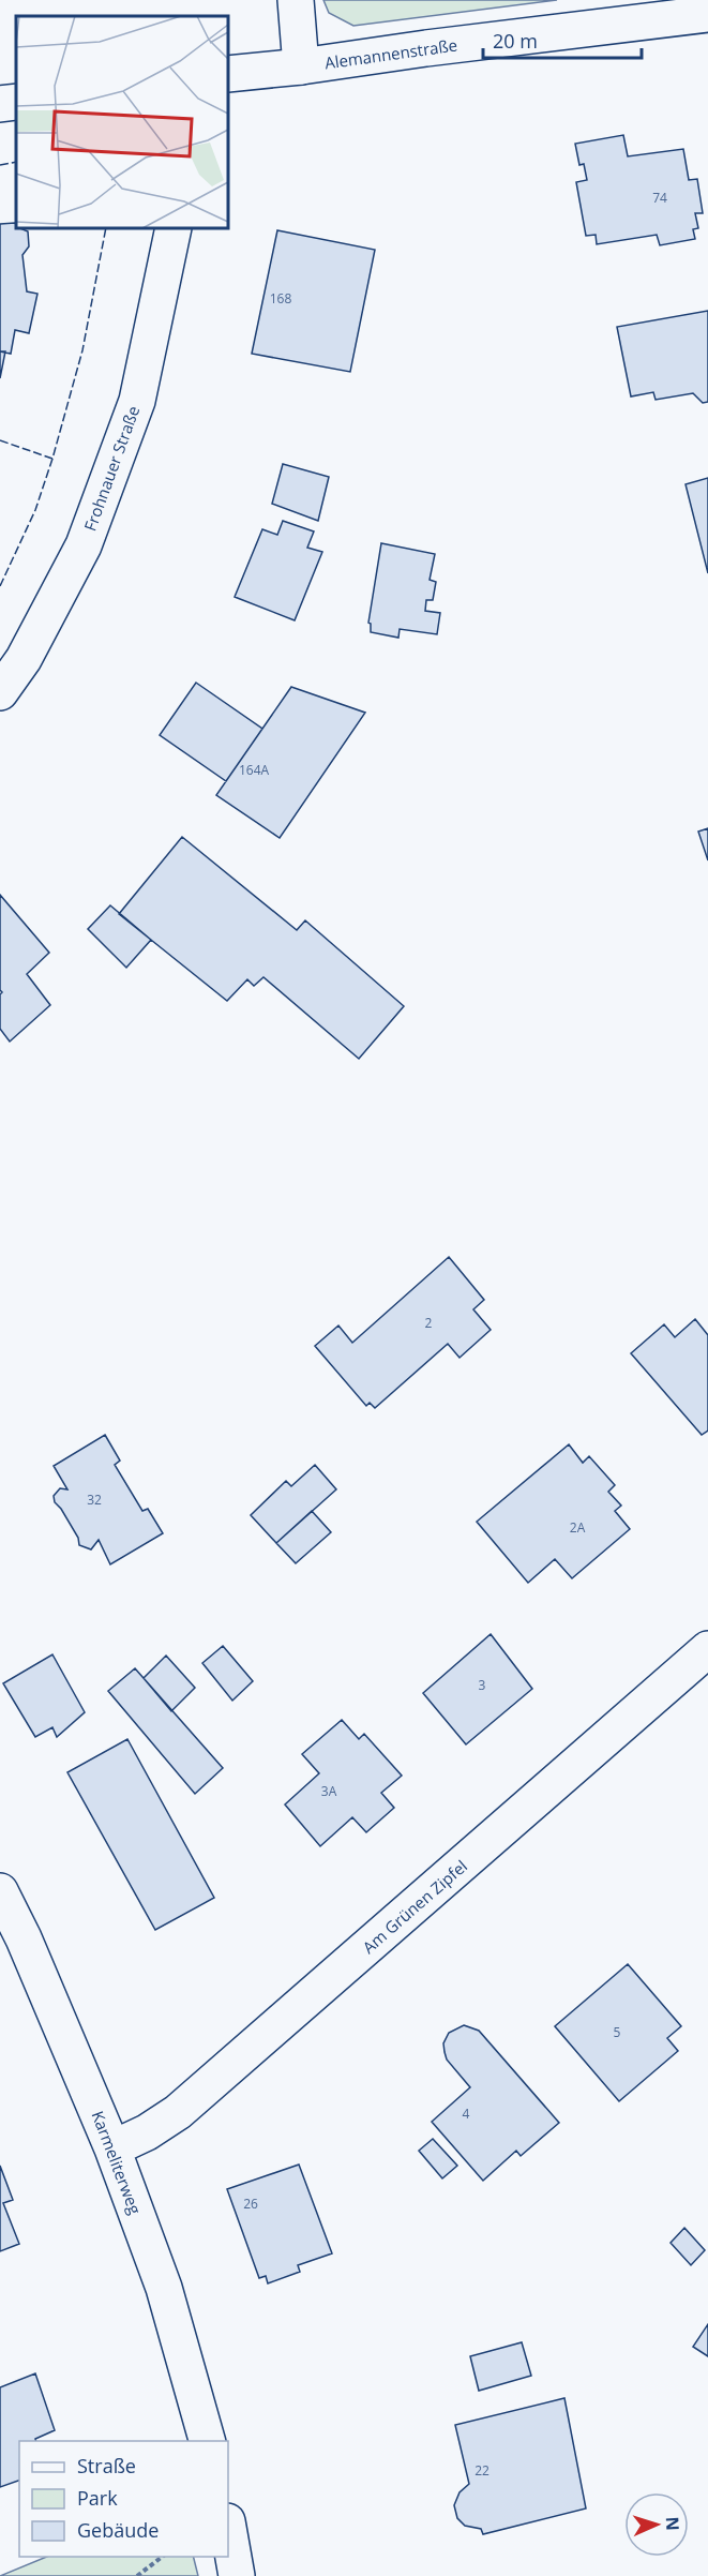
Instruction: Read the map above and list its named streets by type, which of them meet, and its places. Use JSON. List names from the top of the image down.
{
  "streets": {
    "street": [
      "Alemannenstraße",
      "Frohnauer Straße",
      "Am Grünen Zipfel",
      "Karmeliterweg"
    ]
  },
  "crossings": [
    ["Am Grünen Zipfel", "Karmeliterweg"]
  ],
  "house_numbers": [
    "74",
    "168",
    "164A",
    "2",
    "32",
    "2A",
    "3",
    "3A",
    "5",
    "4",
    "26",
    "22"
  ],
  "legend": ["Straße", "Park", "Gebäude"],
  "scale_bar": "20 m",
  "north": "right"
}
